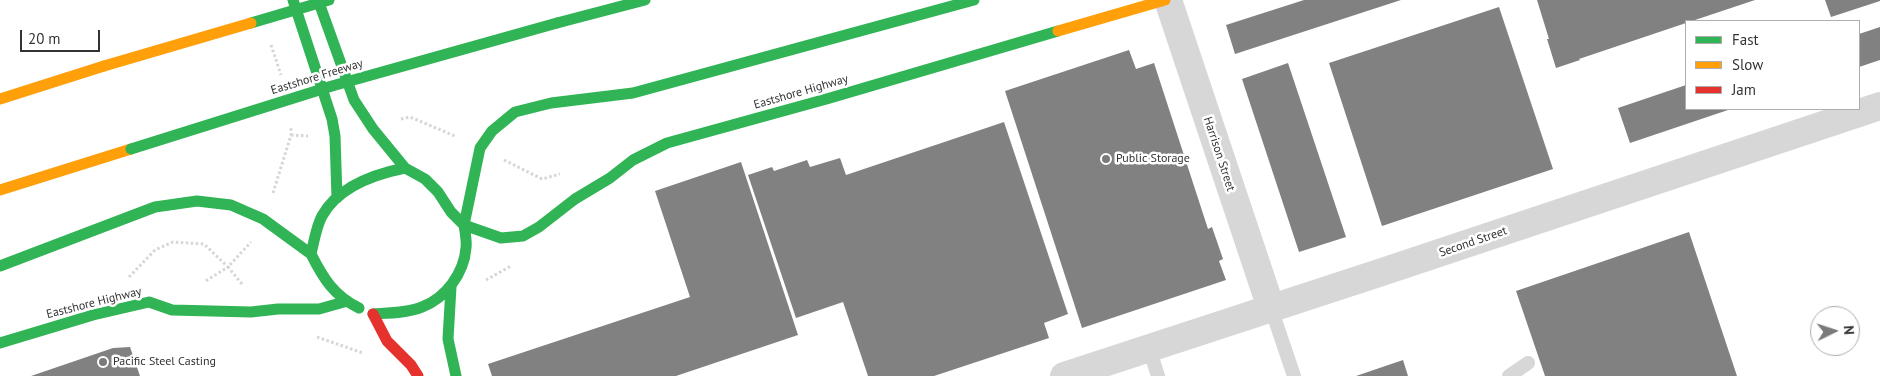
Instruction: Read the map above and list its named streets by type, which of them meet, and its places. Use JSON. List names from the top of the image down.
{
  "streets": {
    "main road": ["Eastshore Freeway", "Eastshore Highway"],
    "street": ["Harrison Street", "Second Street"]
  },
  "crossings": [
    ["Eastshore Highway", "Harrison Street"],
    ["Harrison Street", "Second Street"]
  ],
  "places": ["Public Storage", "Pacific Steel Casting"],
  "legend": ["Fast", "Slow", "Jam"],
  "scale_bar": "20 m",
  "north": "right"
}
